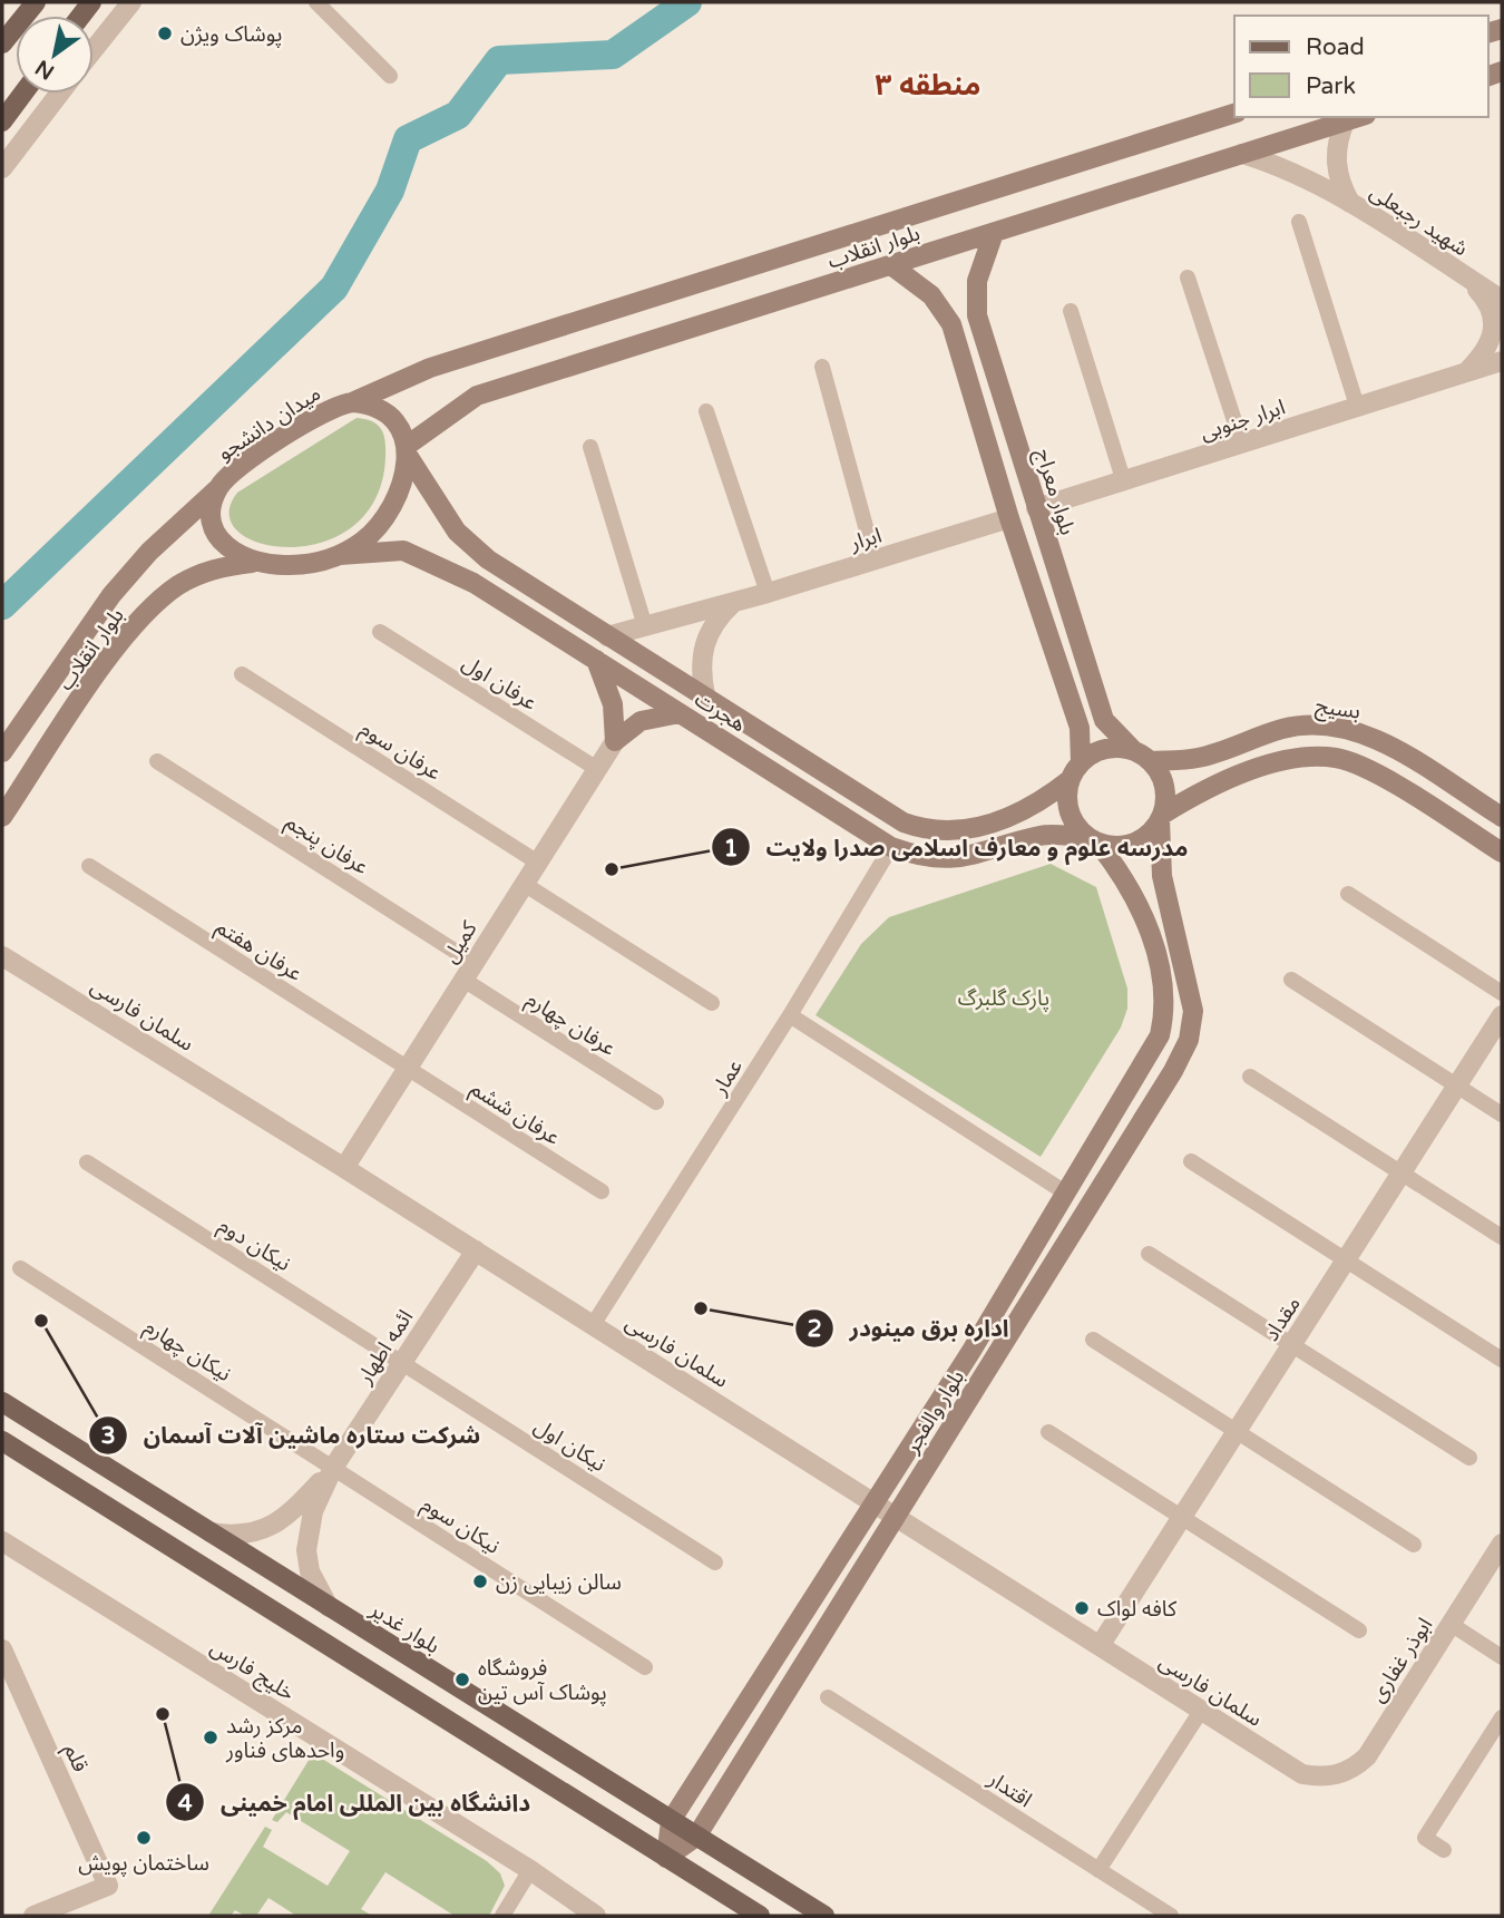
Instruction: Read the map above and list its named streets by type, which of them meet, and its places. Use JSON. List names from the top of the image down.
{
  "streets": {
    "main road": [
      "بلوار انقلاب",
      "میدان دانشجو",
      "بلوار معراج",
      "بسیج",
      "هجرت",
      "بلوار والفجر",
      "بلوار غدیر"
    ],
    "street": [
      "شهید رجبعلی",
      "ابرار جنوبی",
      "ابرار",
      "عرفان اول",
      "عرفان سوم",
      "عرفان پنجم",
      "کمیل",
      "عرفان هفتم",
      "سلمان فارسی",
      "عرفان چهارم",
      "عمار",
      "عرفان ششم",
      "نیکان دوم",
      "مقداد",
      "ائمه اطهار",
      "نیکان چهارم",
      "نیکان اول",
      "نیکان سوم",
      "ابوذر غفاری",
      "خلیج فارس",
      "قلم",
      "اقتدار"
    ]
  },
  "crossings": [
    ["شهید رجبعلی", "بلوار انقلاب"],
    ["بلوار انقلاب", "میدان دانشجو"],
    ["بلوار انقلاب", "بلوار معراج"],
    ["بلوار انقلاب", "هجرت"],
    ["ابرار جنوبی", "بلوار معراج"],
    ["میدان دانشجو", "هجرت"],
    ["بلوار معراج", "بسیج"],
    ["بلوار معراج", "هجرت"],
    ["بلوار معراج", "بلوار والفجر"],
    ["ابرار", "هجرت"],
    ["عرفان اول", "کمیل"],
    ["بسیج", "هجرت"],
    ["بسیج", "بلوار والفجر"],
    ["هجرت", "عمار"],
    ["هجرت", "بلوار والفجر"],
    ["عرفان سوم", "کمیل"],
    ["عرفان پنجم", "کمیل"],
    ["عرفان پنجم", "عرفان چهارم"],
    ["کمیل", "عرفان هفتم"],
    ["کمیل", "سلمان فارسی"],
    ["کمیل", "عرفان چهارم"],
    ["کمیل", "عرفان ششم"],
    ["عرفان هفتم", "عرفان ششم"],
    ["سلمان فارسی", "عمار"],
    ["سلمان فارسی", "مقداد"],
    ["سلمان فارسی", "ائمه اطهار"],
    ["سلمان فارسی", "بلوار والفجر"],
    ["سلمان فارسی", "ابوذر غفاری"],
    ["نیکان دوم", "ائمه اطهار"],
    ["نیکان دوم", "نیکان اول"],
    ["ائمه اطهار", "نیکان چهارم"],
    ["ائمه اطهار", "نیکان اول"],
    ["ائمه اطهار", "نیکان سوم"],
    ["ائمه اطهار", "بلوار غدیر"],
    ["نیکان چهارم", "نیکان سوم"],
    ["بلوار والفجر", "بلوار غدیر"]
  ],
  "districts": ["منطقه ۳"],
  "parks": ["پارک گلبرگ"],
  "places": [
    "پوشاک ویژن",
    "مدرسه علوم و معارف اسلامی صدرا ولایت",
    "اداره برق مینودر",
    "شرکت ستاره ماشین آلات آسمان",
    "سالن زیبایی زن",
    "کافه لواک",
    "فروشگاه پوشاک آس تین",
    "دانشگاه بین المللی امام خمینی",
    "مرکز رشد واحدهای فناور",
    "ساختمان پویش"
  ],
  "legend": ["Road", "Park"],
  "north": "bottom left"
}
